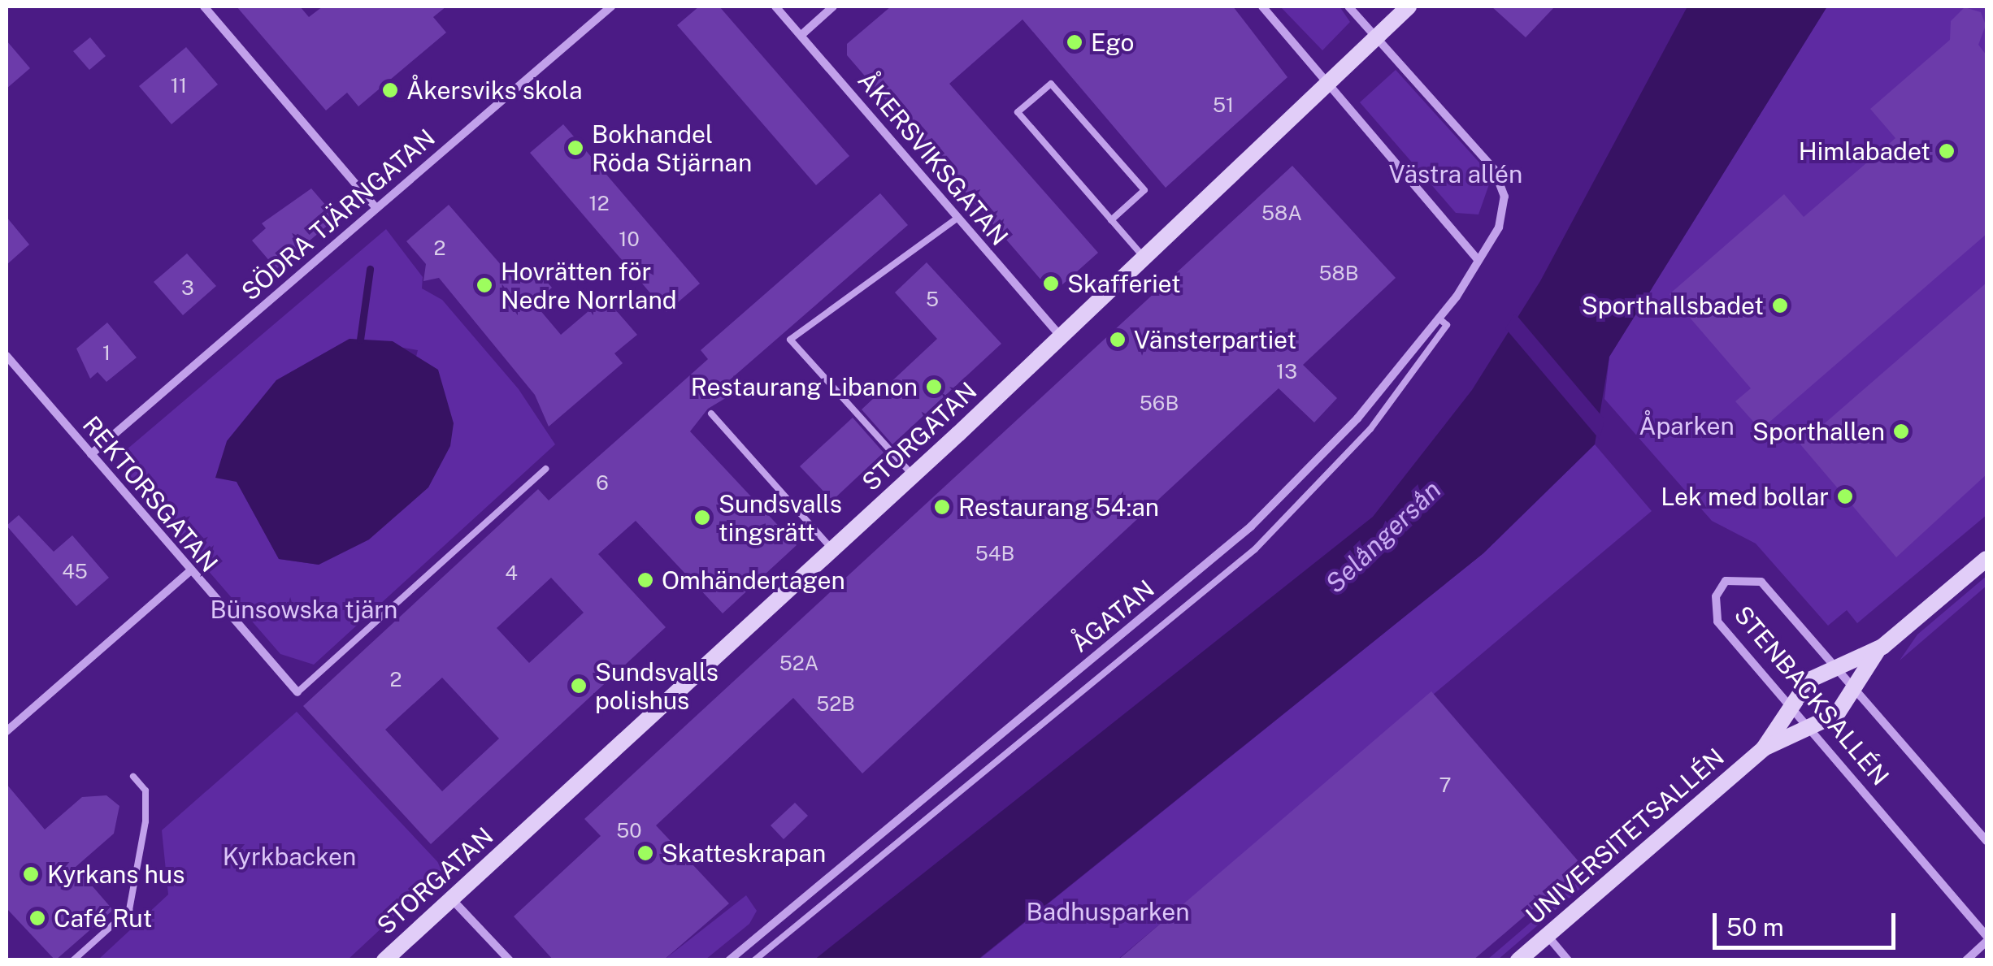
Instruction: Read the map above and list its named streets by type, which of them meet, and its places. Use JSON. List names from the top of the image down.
{
  "streets": {
    "street": [
      "ÅKERSVIKSGATAN",
      "SÖDRA TJÄRNGATAN",
      "STORGATAN",
      "REKTORSGATAN",
      "ÅGATAN",
      "STENBACKSALLÉN",
      "UNIVERSITETSALLÉN"
    ]
  },
  "crossings": [
    ["ÅKERSVIKSGATAN", "STORGATAN"],
    ["SÖDRA TJÄRNGATAN", "REKTORSGATAN"],
    ["STENBACKSALLÉN", "UNIVERSITETSALLÉN"]
  ],
  "water": ["Selångersån"],
  "parks": [
    "Västra allén",
    "Åparken",
    "Bünsowska tjärn",
    "Kyrkbacken",
    "Badhusparken"
  ],
  "places": [
    "Ego",
    "Åkersviks skola",
    "Bokhandel Röda Stjärnan",
    "Himlabadet",
    "Skafferiet",
    "Hovrätten för Nedre Norrland",
    "Sporthallsbadet",
    "Vänsterpartiet",
    "Restaurang Libanon",
    "Sporthallen",
    "Lek med bollar",
    "Restaurang 54:an",
    "Sundsvalls tingsrätt",
    "Omhändertagen",
    "Sundsvalls polishus",
    "Skatteskrapan",
    "Kyrkans hus",
    "Café Rut"
  ],
  "house_numbers": [
    "11",
    "51",
    "12",
    "58A",
    "10",
    "2",
    "58B",
    "3",
    "5",
    "1",
    "13",
    "56B",
    "6",
    "54B",
    "45",
    "4",
    "52A",
    "2",
    "52B",
    "7",
    "50"
  ],
  "scale_bar": "50 m"
}
